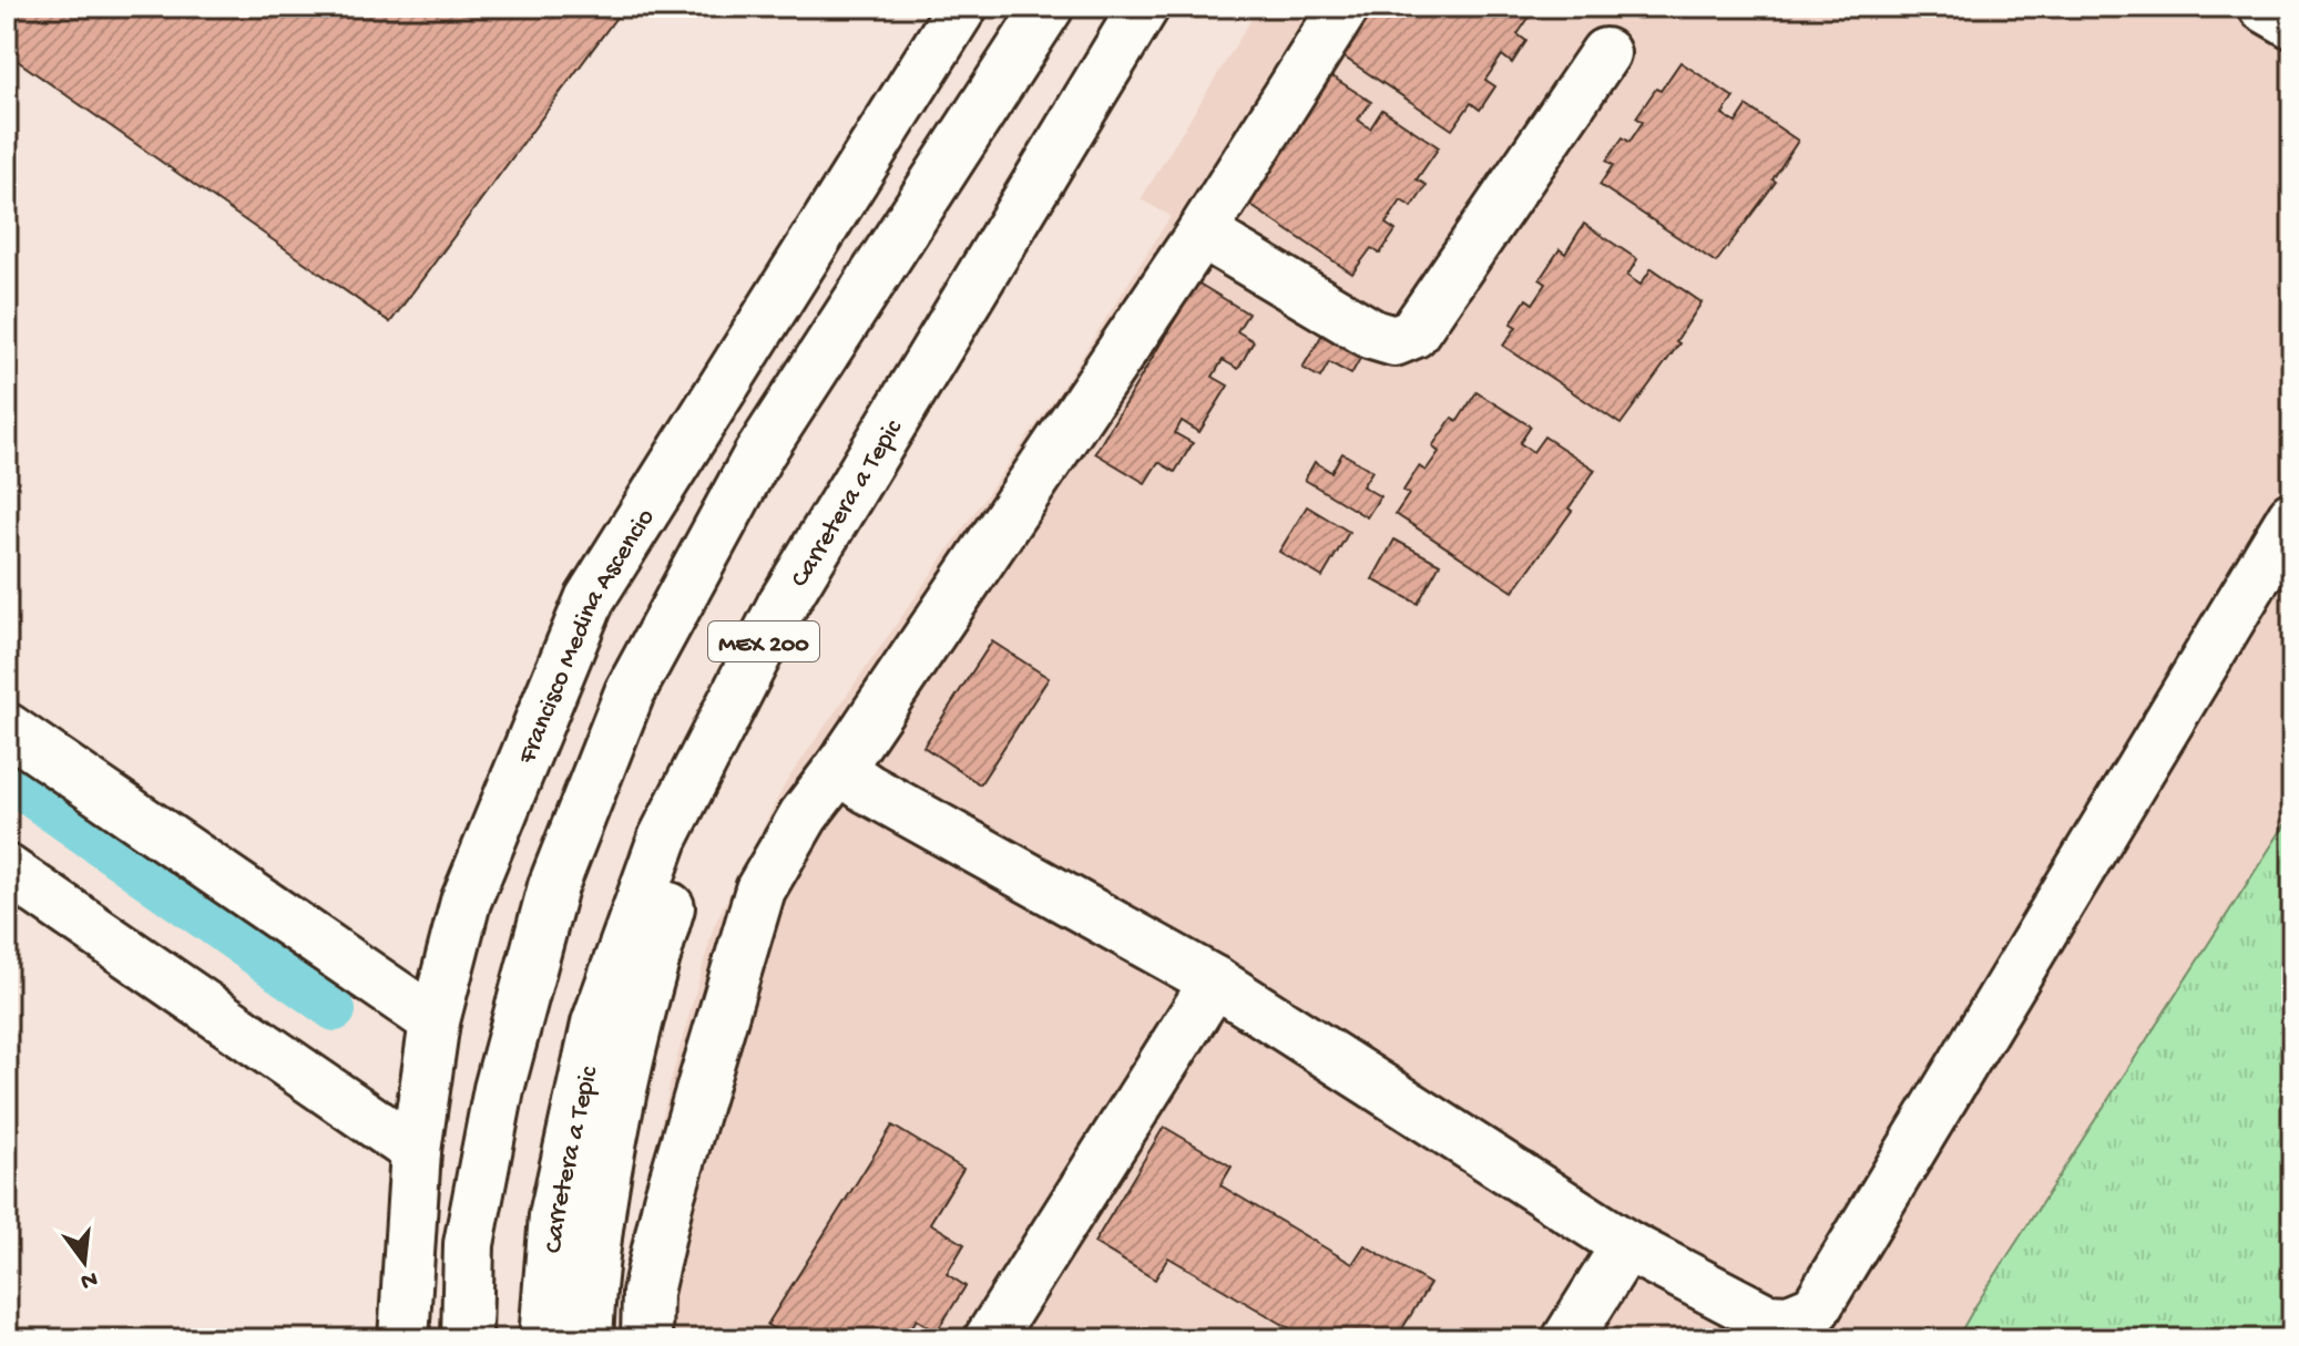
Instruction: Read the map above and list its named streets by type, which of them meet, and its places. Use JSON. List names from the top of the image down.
{
  "streets": {
    "main road": ["Carretera a Tepic", "Francisco Medina Ascencio", "MEX 200"]
  },
  "north": "bottom"
}
